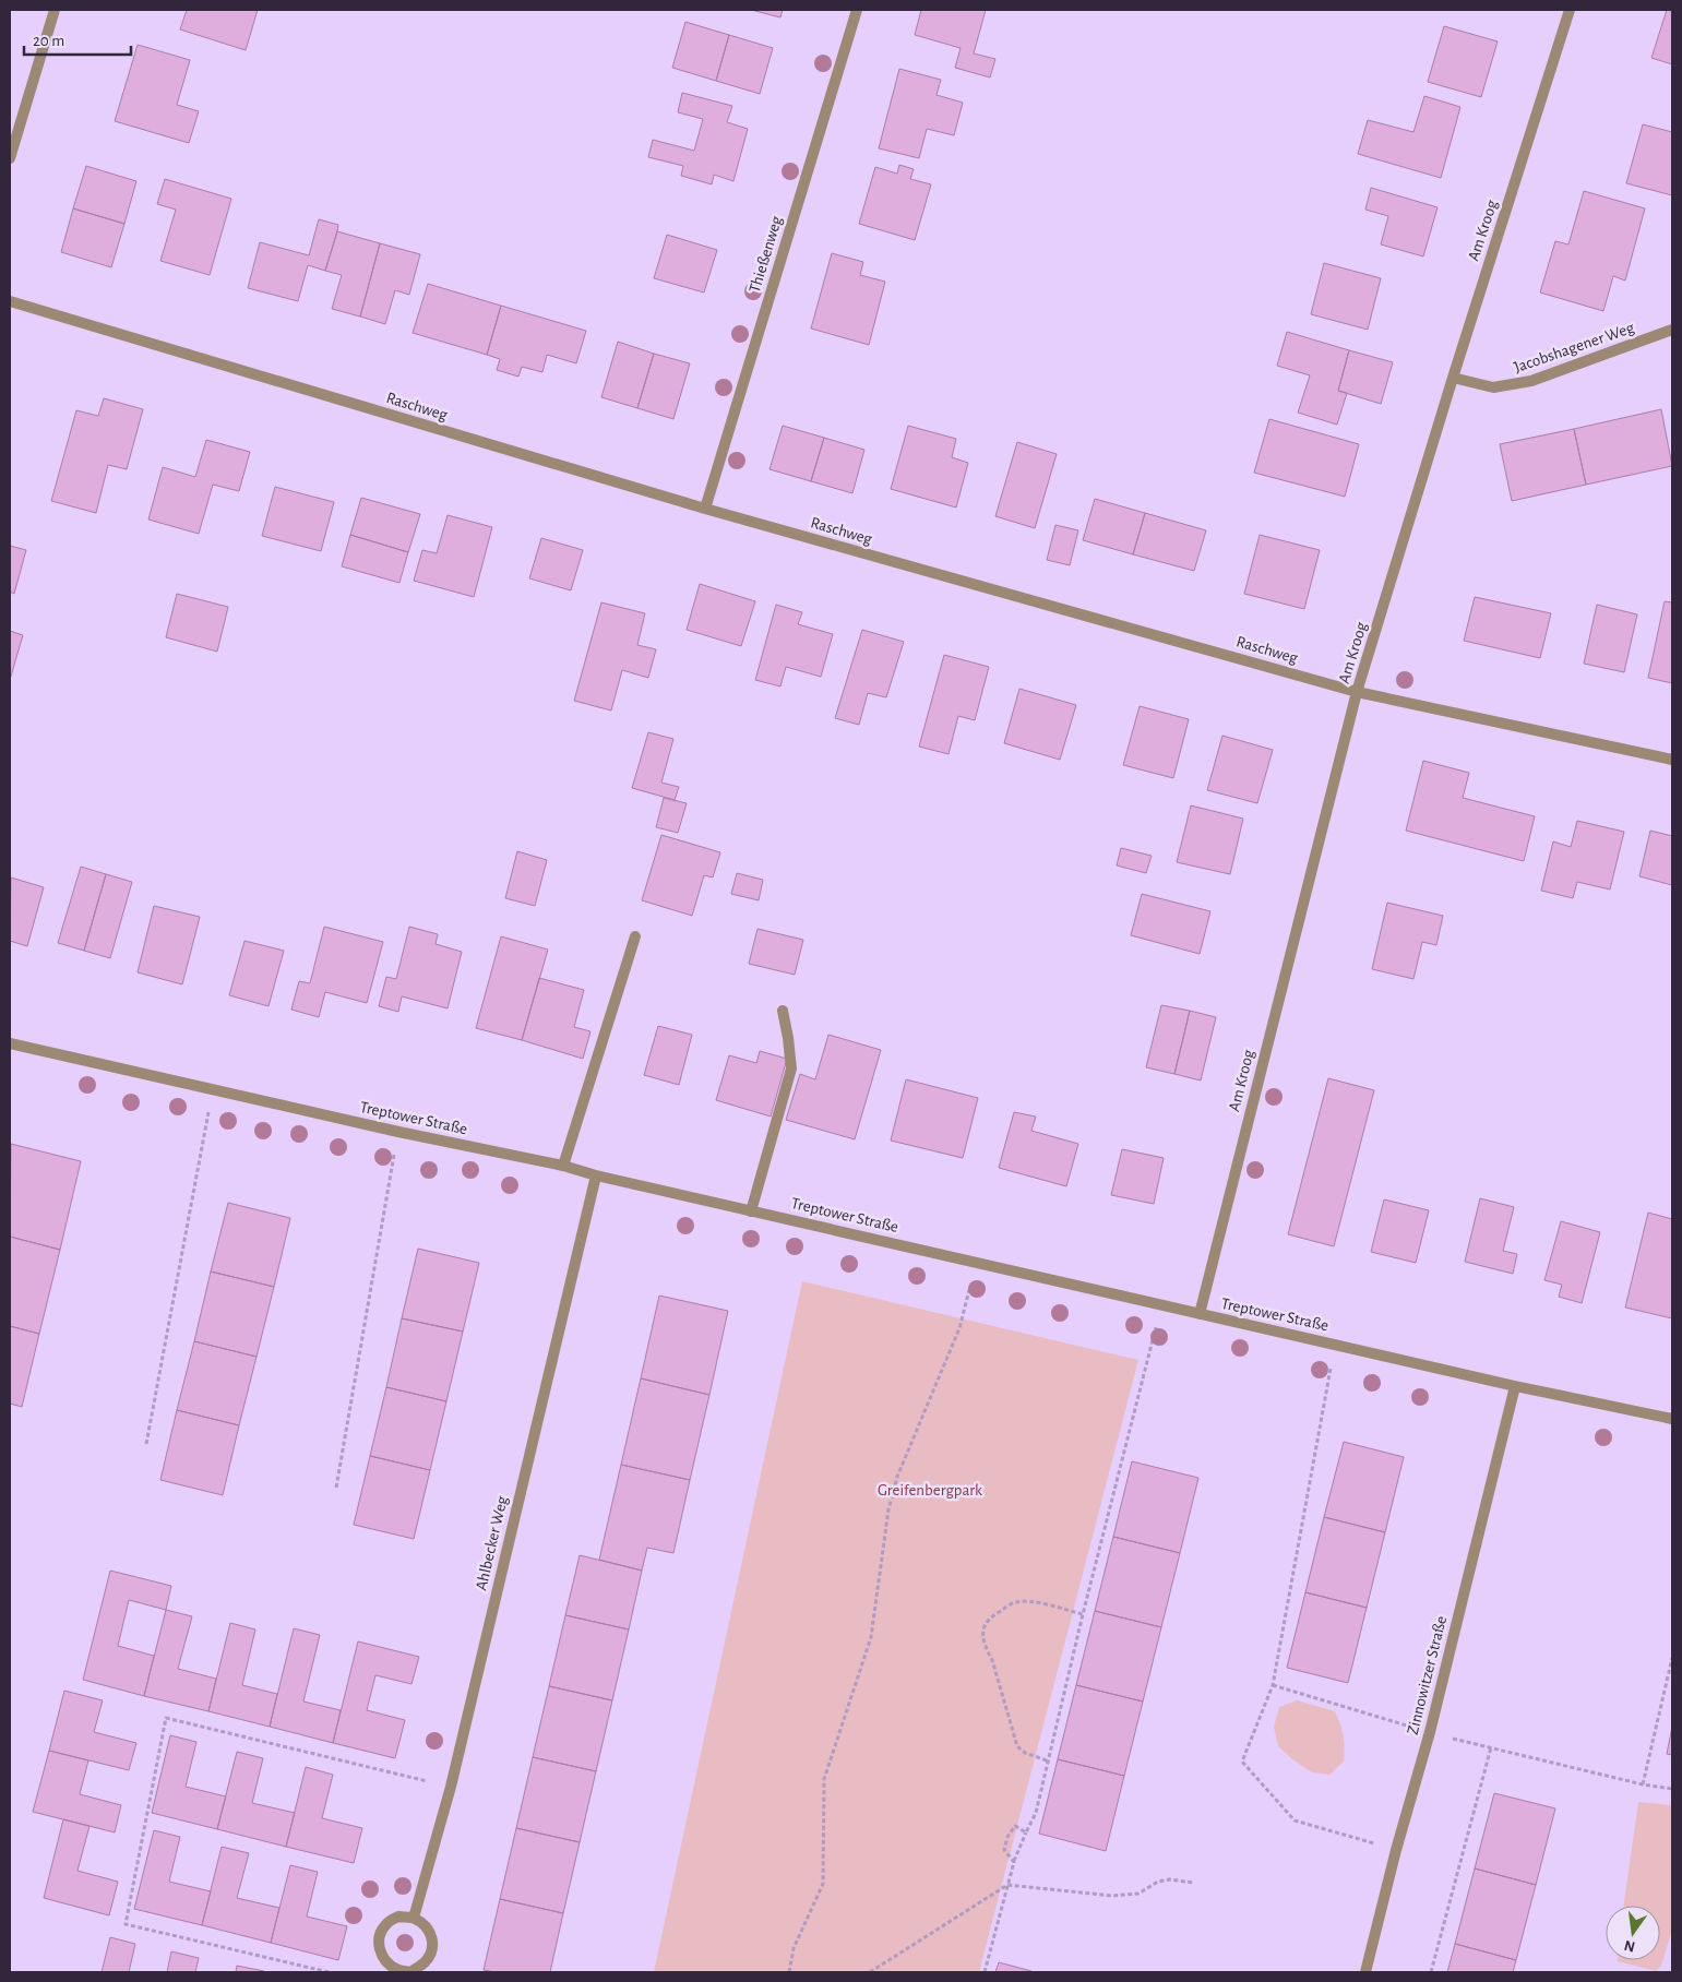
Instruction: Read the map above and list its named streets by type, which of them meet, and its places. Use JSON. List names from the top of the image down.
{
  "streets": {
    "street": [
      "Am Kroog",
      "Thießenweg",
      "Jacobshagener Weg",
      "Raschweg",
      "Treptower Straße",
      "Ahlbecker Weg",
      "Zinnowitzer Straße"
    ]
  },
  "crossings": [
    ["Am Kroog", "Jacobshagener Weg"],
    ["Am Kroog", "Raschweg"],
    ["Am Kroog", "Treptower Straße"],
    ["Thießenweg", "Raschweg"],
    ["Treptower Straße", "Ahlbecker Weg"],
    ["Treptower Straße", "Zinnowitzer Straße"]
  ],
  "parks": ["Greifenbergpark"],
  "scale_bar": "20 m",
  "north": "bottom"
}
